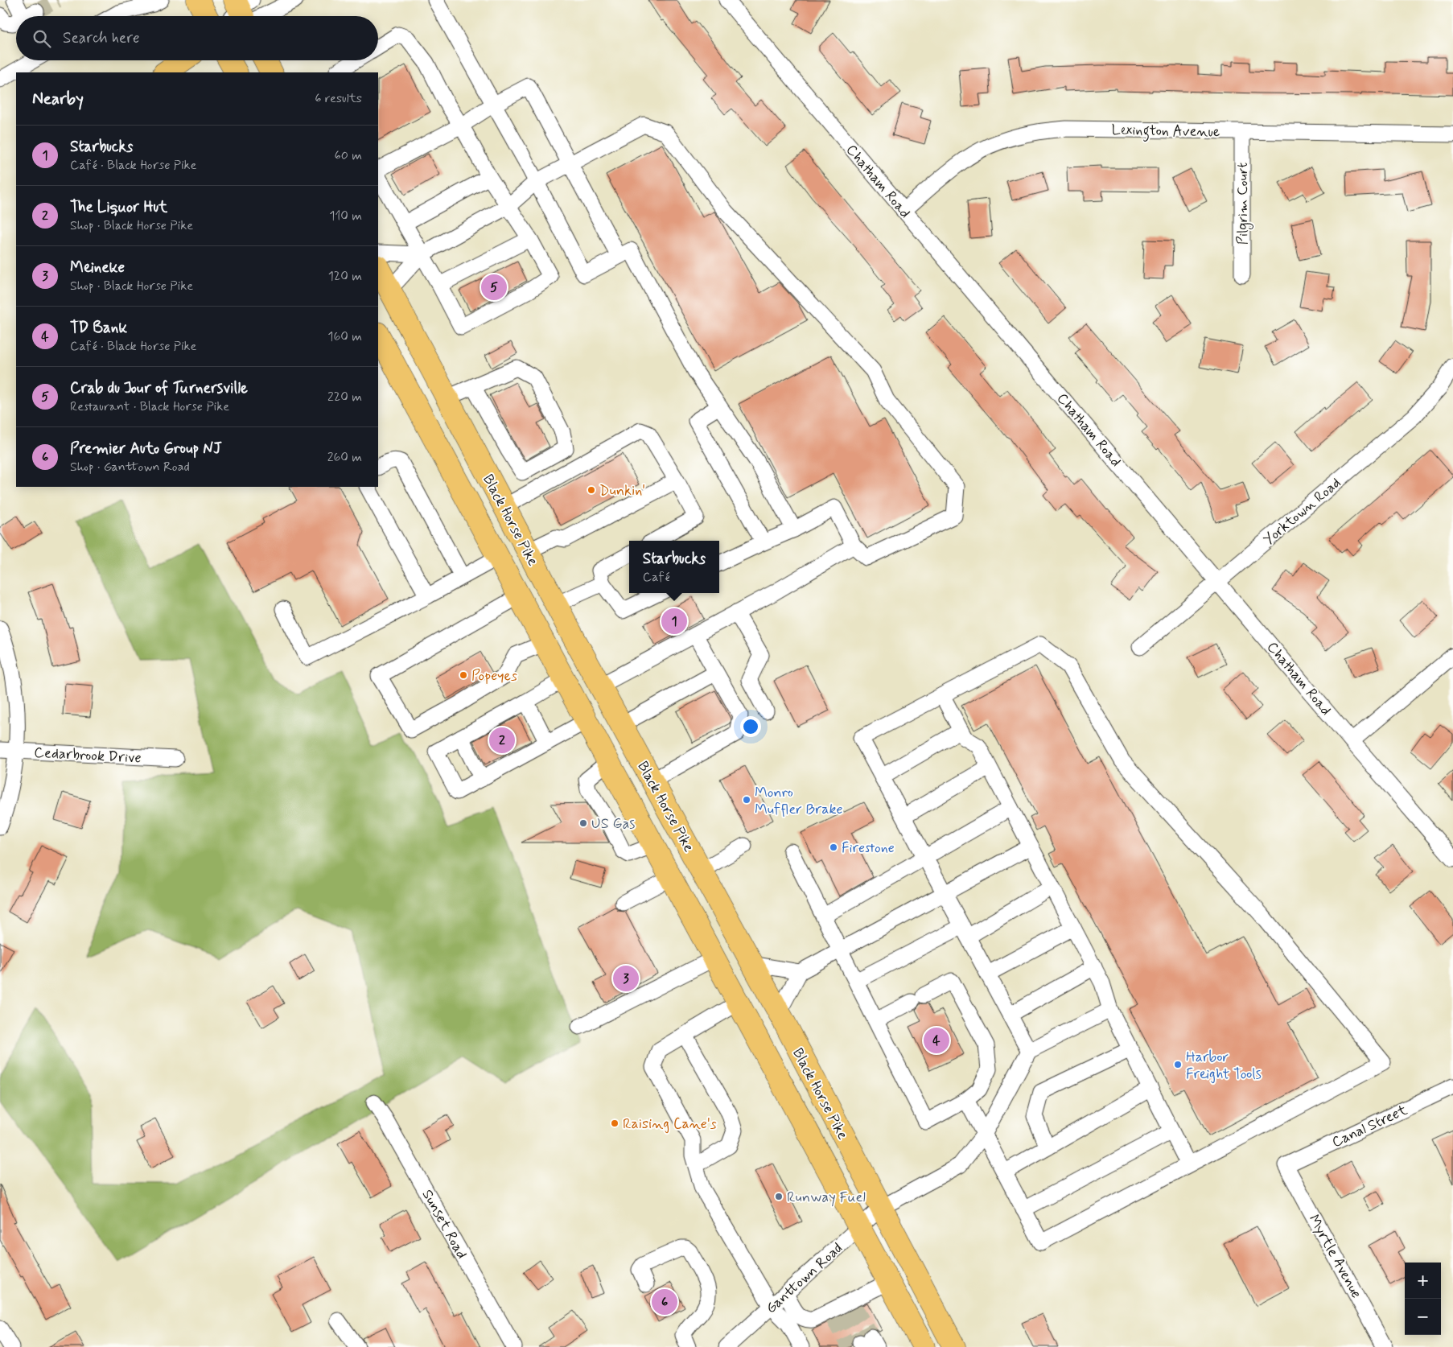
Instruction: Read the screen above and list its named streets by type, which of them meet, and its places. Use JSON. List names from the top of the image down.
{
  "streets": {
    "highway": ["Black Horse Pike"],
    "street": [
      "Lexington Avenue",
      "Chatham Road",
      "Pilgrim Court",
      "Yorktown Road",
      "Cedarbrook Drive",
      "Canal Street",
      "Sunset Road",
      "Myrtle Avenue",
      "Ganttown Road"
    ]
  },
  "crossings": [
    ["Lexington Avenue", "Chatham Road"],
    ["Lexington Avenue", "Pilgrim Court"],
    ["Chatham Road", "Yorktown Road"],
    ["Black Horse Pike", "Ganttown Road"],
    ["Canal Street", "Myrtle Avenue"]
  ],
  "places": [
    "Dunkin'",
    "Popeyes",
    "Monro Muffler Brake",
    "US Gas",
    "Firestone",
    "Harbor Freight Tools",
    "Raising Cane's",
    "Runway Fuel"
  ],
  "page": {
    "search": "Search here",
    "heading": ["Nearby", "6 results"],
    "list": [
      {
        "mark": "1",
        "name": "Starbucks",
        "note": "Café · Black Horse Pike",
        "value": "60 m"
      },
      {
        "mark": "2",
        "name": "The Liquor Hut",
        "note": "Shop · Black Horse Pike",
        "value": "110 m"
      },
      {
        "mark": "3",
        "name": "Meineke",
        "note": "Shop · Black Horse Pike",
        "value": "120 m"
      },
      {
        "mark": "4",
        "name": "TD Bank",
        "note": "Café · Black Horse Pike",
        "value": "160 m"
      },
      {
        "mark": "5",
        "name": "Crab du Jour of Turnersville",
        "note": "Restaurant · Black Horse Pike",
        "value": "220 m"
      },
      {
        "mark": "6",
        "name": "Premier Auto Group NJ",
        "note": "Shop · Ganttown Road",
        "value": "260 m"
      }
    ],
    "pins": [
      "5",
      "1",
      "2",
      "3",
      "4",
      "6"
    ],
    "popup": ["Starbucks", "Café"],
    "map_buttons": ["+", "−"]
  }
}
